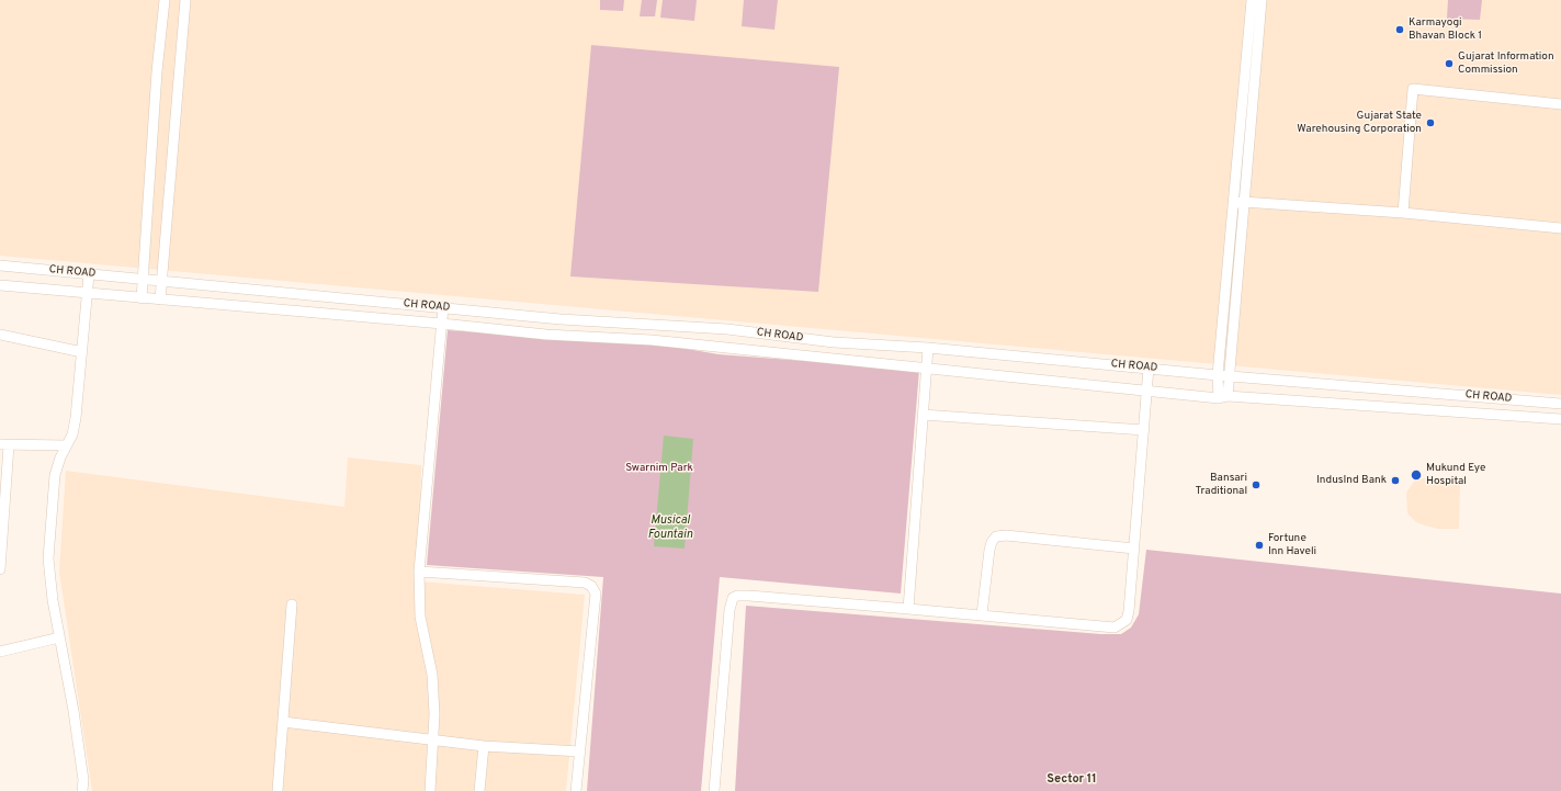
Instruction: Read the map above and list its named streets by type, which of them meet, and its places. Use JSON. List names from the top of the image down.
{
  "streets": {
    "street": ["CH ROAD"]
  },
  "districts": ["Sector 11"],
  "water": ["Musical Fountain"],
  "parks": ["Swarnim Park"],
  "places": [
    "Karmayogi Bhavan Block 1",
    "Gujarat Information Commission",
    "Gujarat State Warehousing Corporation",
    "Mukund Eye Hospital",
    "IndusInd Bank",
    "Bansari Traditional",
    "Fortune Inn Haveli"
  ]
}
